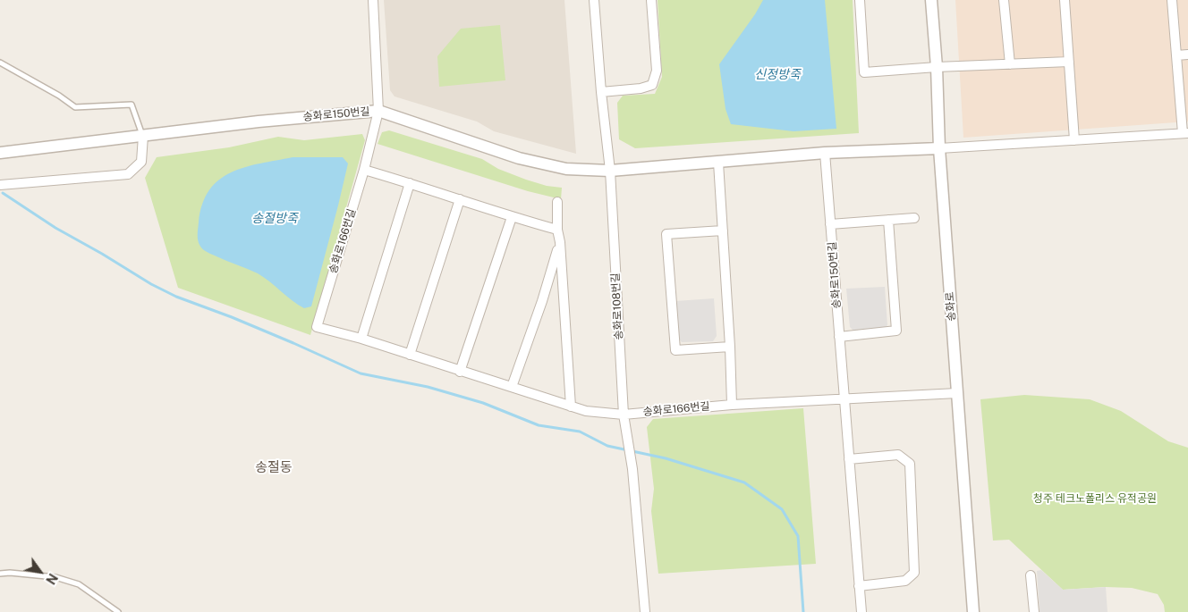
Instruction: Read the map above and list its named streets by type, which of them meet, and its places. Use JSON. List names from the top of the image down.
{
  "streets": {
    "street": [
      "송화로150번길",
      "송화로166번길",
      "송화로108번길",
      "송화로"
    ]
  },
  "crossings": [
    ["송화로150번길", "송화로166번길"],
    ["송화로150번길", "송화로108번길"],
    ["송화로150번길", "송화로"],
    ["송화로166번길", "송화로108번길"],
    ["송화로166번길", "송화로"]
  ],
  "districts": ["송절동"],
  "water": ["신정방죽", "송절방죽"],
  "parks": ["청주 테크노폴리스 유적공원"],
  "north": "bottom right"
}
